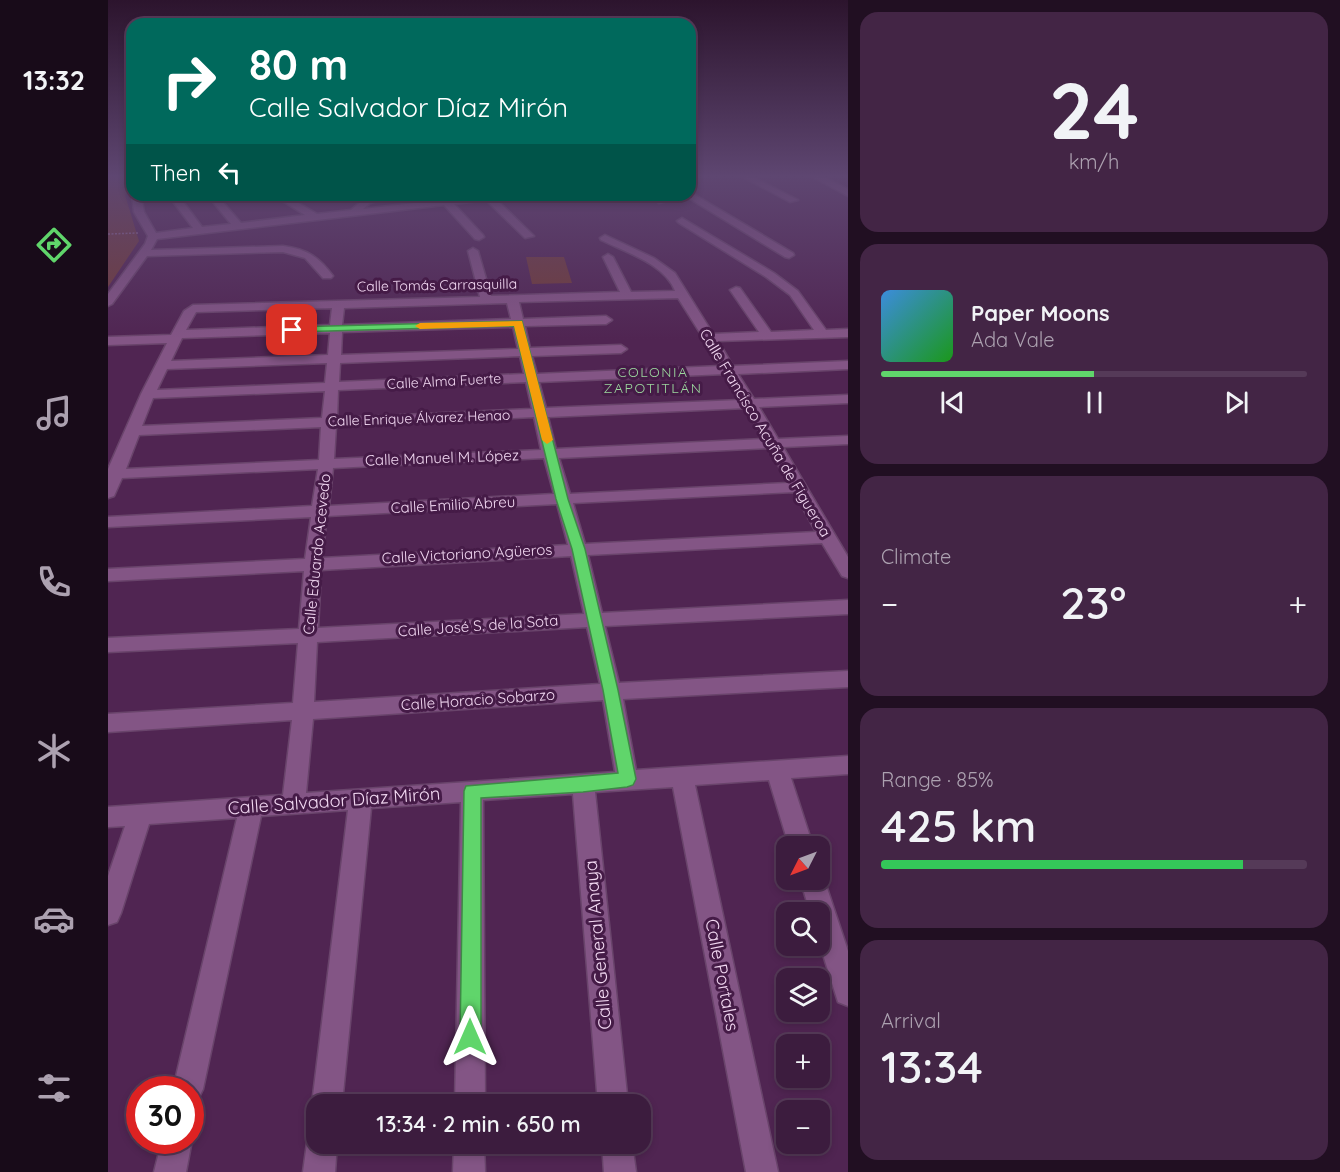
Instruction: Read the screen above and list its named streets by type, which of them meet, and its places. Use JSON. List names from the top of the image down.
{
  "streets": {
    "street": [
      "Calle Tomás Carrasquilla",
      "Calle Alma Fuerte",
      "Calle Enrique Álvarez Henao",
      "Calle Francisco Acuña de Figueroa",
      "Calle Manuel M. López",
      "Calle Emilio Abreu",
      "Calle Eduardo Acevedo",
      "Calle Victoriano Agüeros",
      "Calle José S. de la Sota",
      "Calle Horacio Sobarzo",
      "Calle Salvador Díaz Mirón",
      "Calle General Anaya",
      "Calle Portales"
    ]
  },
  "crossings": [
    ["Calle Tomás Carrasquilla", "Calle Francisco Acuña de Figueroa"],
    ["Calle Tomás Carrasquilla", "Calle Eduardo Acevedo"],
    ["Calle Alma Fuerte", "Calle Francisco Acuña de Figueroa"],
    ["Calle Alma Fuerte", "Calle Eduardo Acevedo"],
    ["Calle Enrique Álvarez Henao", "Calle Francisco Acuña de Figueroa"],
    ["Calle Enrique Álvarez Henao", "Calle Eduardo Acevedo"],
    ["Calle Francisco Acuña de Figueroa", "Calle Manuel M. López"],
    ["Calle Francisco Acuña de Figueroa", "Calle Emilio Abreu"],
    ["Calle Francisco Acuña de Figueroa", "Calle Victoriano Agüeros"],
    ["Calle Manuel M. López", "Calle Eduardo Acevedo"],
    ["Calle Emilio Abreu", "Calle Eduardo Acevedo"],
    ["Calle Eduardo Acevedo", "Calle Victoriano Agüeros"],
    ["Calle Eduardo Acevedo", "Calle José S. de la Sota"],
    ["Calle Eduardo Acevedo", "Calle Horacio Sobarzo"],
    ["Calle Eduardo Acevedo", "Calle Salvador Díaz Mirón"],
    ["Calle Salvador Díaz Mirón", "Calle General Anaya"],
    ["Calle Salvador Díaz Mirón", "Calle Portales"]
  ],
  "districts": ["COLONIA ZAPOTITLÁN"],
  "north": "bottom left",
  "page": {
    "tabs": "13:32",
    "tile": [
      ["24", "km/h"],
      "Climate",
      ["Range · 85%", "425 km"],
      ["Arrival", "13:34"]
    ],
    "turn": ["80 m", "Calle Salvador Díaz Mirón"],
    "then": "Then",
    "song": ["Paper Moons", "Ada Vale"],
    "heat": ["−", "23°", "+"],
    "map_buttons": ["+", "−"],
    "limit": "30",
    "trip": "13:34 · 2 min · 650 m"
  }
}
